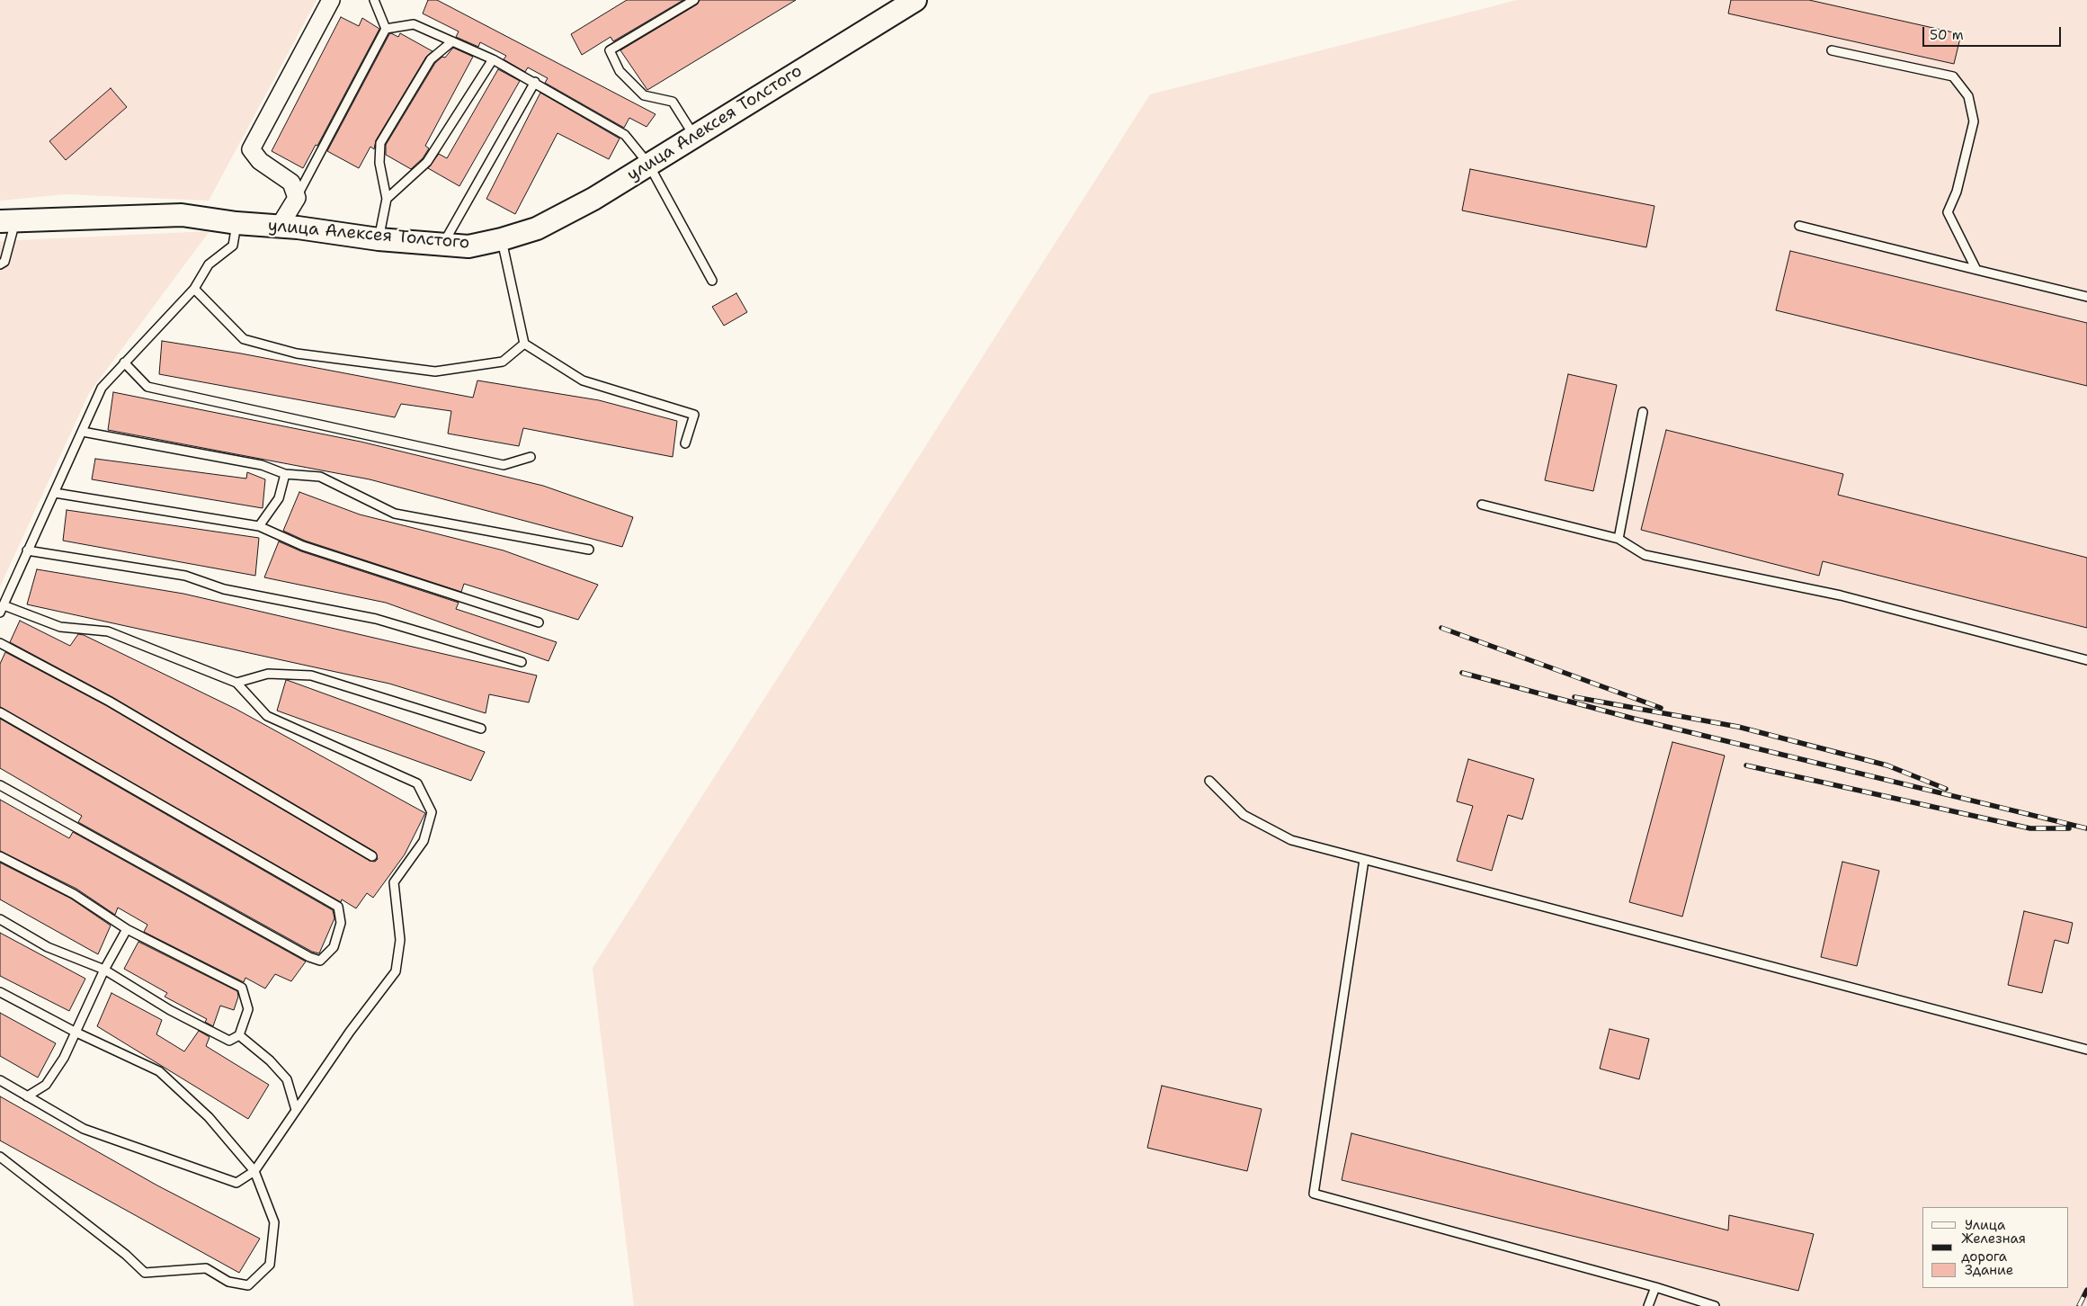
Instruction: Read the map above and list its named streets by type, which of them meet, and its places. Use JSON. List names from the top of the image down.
{
  "streets": {
    "street": ["улица Алексея Толстого"]
  },
  "legend": ["Улица", "Железная дорога", "Здание"],
  "scale_bar": "50 m"
}
